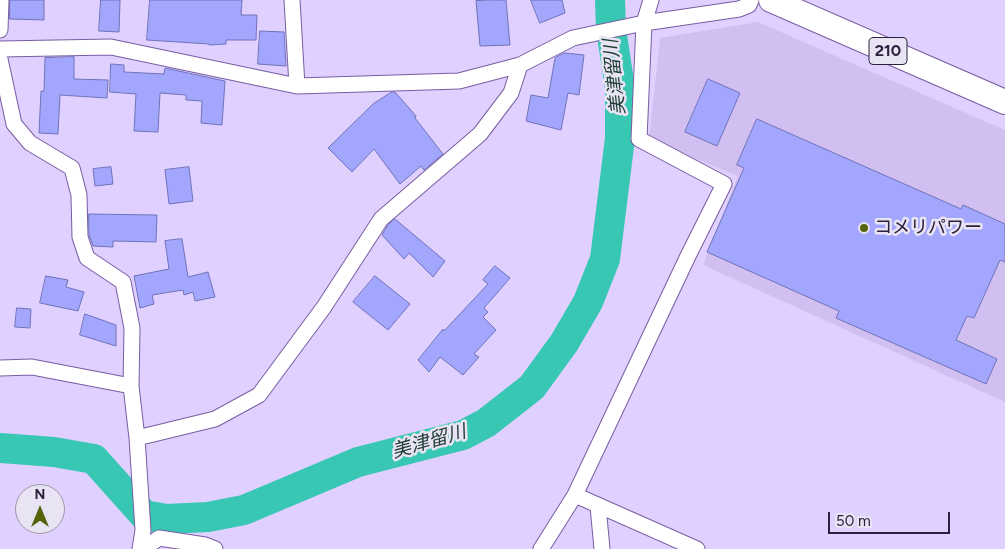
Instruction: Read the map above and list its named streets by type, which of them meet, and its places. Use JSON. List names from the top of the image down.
{
  "streets": {
    "highway": ["210"]
  },
  "water": ["美津留川"],
  "places": ["コメリパワー"],
  "scale_bar": "50 m",
  "north": "top"
}
